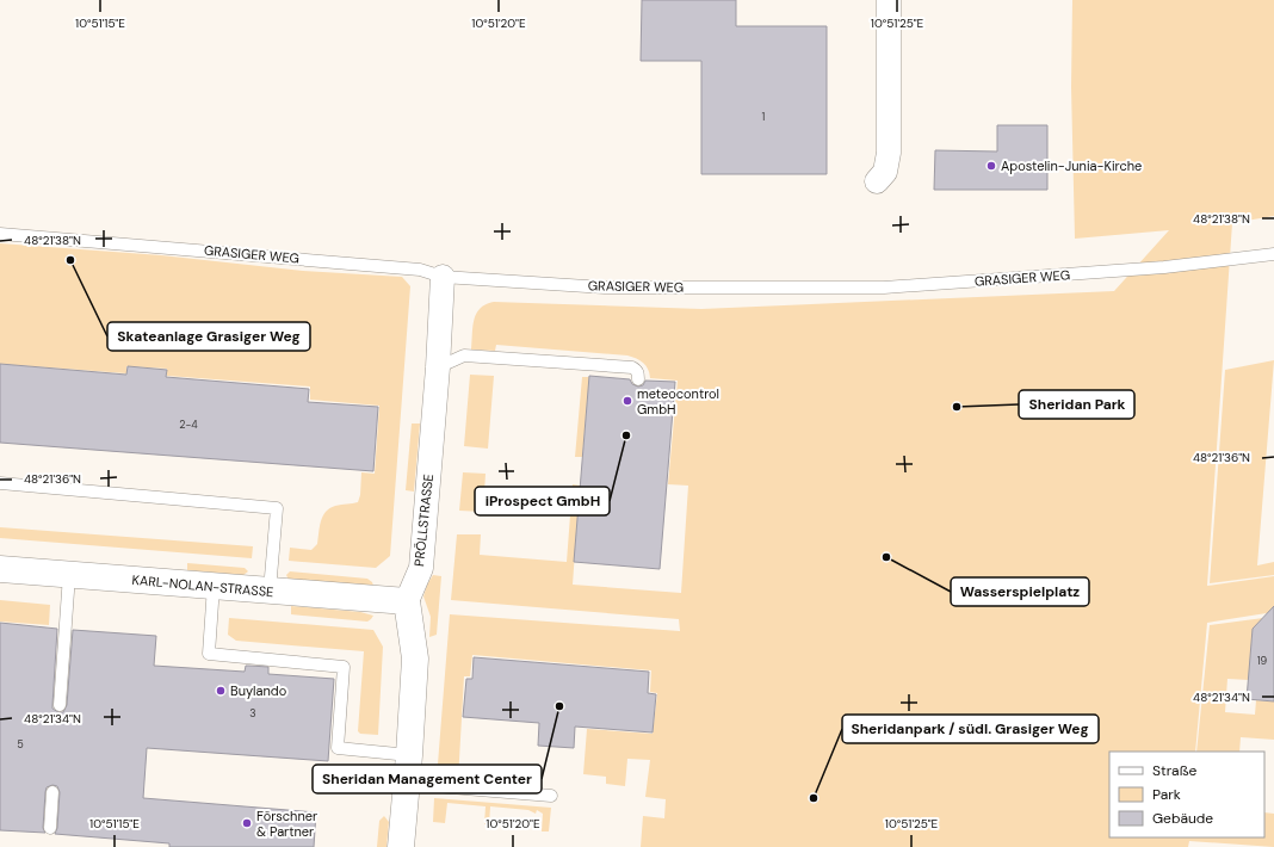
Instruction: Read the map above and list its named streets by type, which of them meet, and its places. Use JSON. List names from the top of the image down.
{
  "streets": {
    "street": ["PRÖLLSTRASSE", "KARL-NOLAN-STRASSE"],
    "lane": ["GRASIGER WEG"]
  },
  "crossings": [
    ["GRASIGER WEG", "PRÖLLSTRASSE"],
    ["PRÖLLSTRASSE", "KARL-NOLAN-STRASSE"]
  ],
  "places": [
    "Apostelin-Junia-Kirche",
    "Skateanlage Grasiger Weg",
    "meteocontrol GmbH",
    "Sheridan Park",
    "iProspect GmbH",
    "Wasserspielplatz",
    "Buylando",
    "Sheridan Management Center",
    "Sheridanpark / südl. Grasiger Weg",
    "Förschner & Partner"
  ],
  "house_numbers": [
    "1",
    "2-4",
    "19",
    "3",
    "5"
  ],
  "legend": ["Straße", "Park", "Gebäude"],
  "coordinates": [
    "10°51'15\"E",
    "10°51'20\"E",
    "10°51'25\"E",
    "48°21'38\"N",
    "48°21'36\"N",
    "48°21'34\"N"
  ]
}
